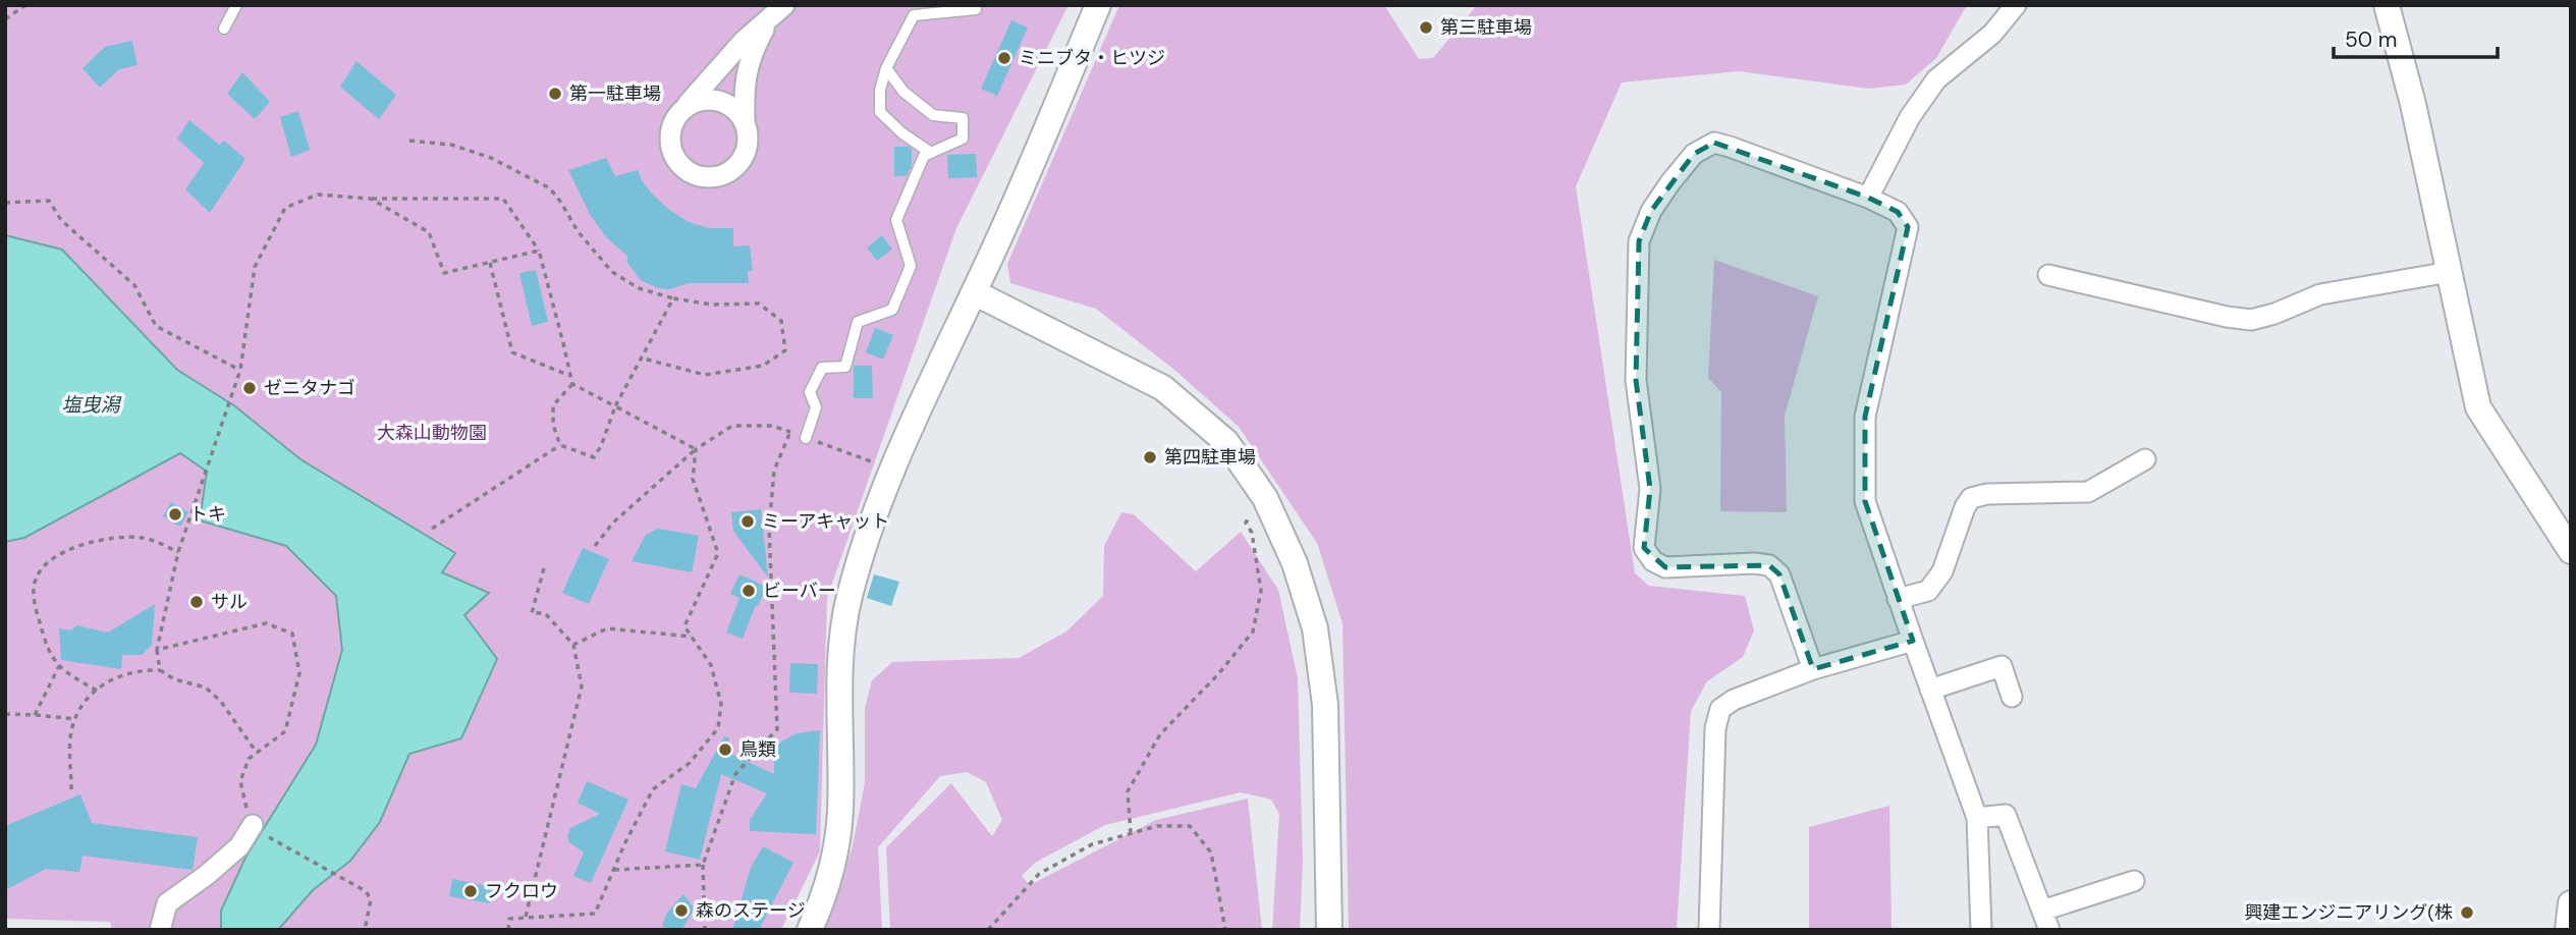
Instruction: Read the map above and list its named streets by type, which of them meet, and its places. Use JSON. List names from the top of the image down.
{
  "water": ["塩曳潟"],
  "parks": ["大森山動物園"],
  "places": [
    "第三駐車場",
    "ミニブタ・ヒツジ",
    "第一駐車場",
    "ゼニタナゴ",
    "第四駐車場",
    "トキ",
    "ミーアキャット",
    "ビーバー",
    "サル",
    "鳥類",
    "フクロウ",
    "森のステージ",
    "興建エンジニアリング(株"
  ],
  "scale_bar": "50 m"
}
